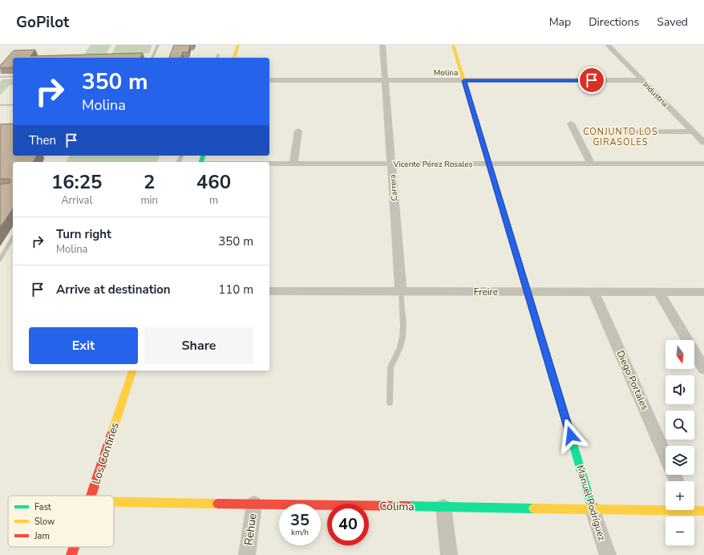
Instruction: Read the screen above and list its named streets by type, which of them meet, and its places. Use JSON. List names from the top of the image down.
{
  "streets": {
    "street": [
      "Molina",
      "Industria",
      "Vicente Pérez Rosales",
      "Carrera",
      "Freire",
      "Diego Portales",
      "Los Confines",
      "Manuel Rodríguez",
      "Colima",
      "Rehue"
    ]
  },
  "crossings": [
    ["Molina", "Industria"],
    ["Molina", "Carrera"],
    ["Molina", "Manuel Rodríguez"],
    ["Vicente Pérez Rosales", "Carrera"],
    ["Vicente Pérez Rosales", "Manuel Rodríguez"],
    ["Carrera", "Freire"],
    ["Freire", "Diego Portales"],
    ["Freire", "Manuel Rodríguez"],
    ["Manuel Rodríguez", "Colima"],
    ["Colima", "Rehue"]
  ],
  "districts": ["CONJUNTO LOS GIRASOLES"],
  "legend": ["Fast", "Slow", "Jam"],
  "north": "bottom",
  "page": {
    "header": "GoPilot",
    "nav": ["Map", "Directions", "Saved"],
    "turn": ["350 m", "Molina"],
    "then": "Then",
    "eta": [
      "16:25",
      "Arrival",
      "2",
      "min",
      "460",
      "m"
    ],
    "list": [
      {
        "name": "Turn right",
        "note": "Molina",
        "value": "350 m"
      },
      {
        "name": "Arrive at destination",
        "value": "110 m"
      }
    ],
    "buttons": ["Exit", "Share"],
    "map_buttons": ["+", "−"],
    "speed": "35 km/h",
    "limit": "40"
  }
}
